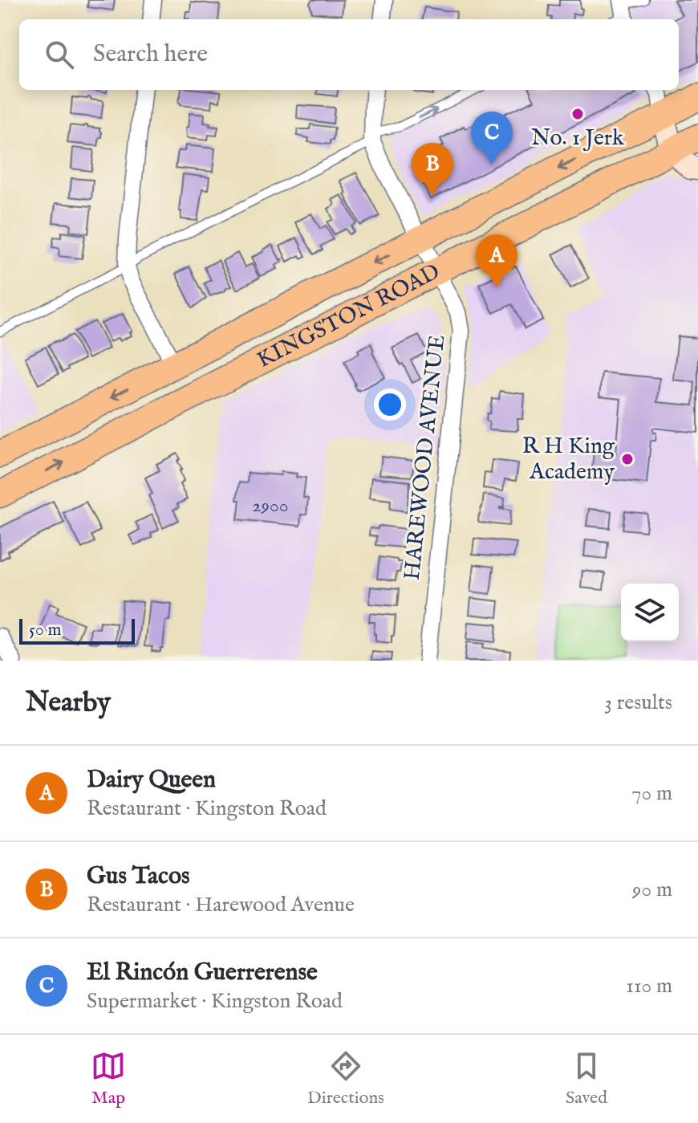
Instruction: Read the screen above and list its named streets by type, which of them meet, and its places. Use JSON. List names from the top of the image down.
{
  "streets": {
    "main road": ["KINGSTON ROAD"],
    "street": ["HAREWOOD AVENUE"]
  },
  "crossings": [
    ["KINGSTON ROAD", "HAREWOOD AVENUE"]
  ],
  "places": ["No. 1 Jerk", "R H King Academy"],
  "house_numbers": ["2900"],
  "scale_bar": "50 m",
  "page": {
    "search": "Search here",
    "pins": ["C", "B", "A"],
    "scale": "50 m",
    "heading": ["Nearby", "3 results"],
    "list": [
      {
        "mark": "A",
        "name": "Dairy Queen",
        "note": "Restaurant · Kingston Road",
        "value": "70 m"
      },
      {
        "mark": "B",
        "name": "Gus Tacos",
        "note": "Restaurant · Harewood Avenue",
        "value": "90 m"
      },
      {
        "mark": "C",
        "name": "El Rincón Guerrerense",
        "note": "Supermarket · Kingston Road",
        "value": "110 m"
      }
    ],
    "nav": ["Map", "Directions", "Saved"]
  }
}
